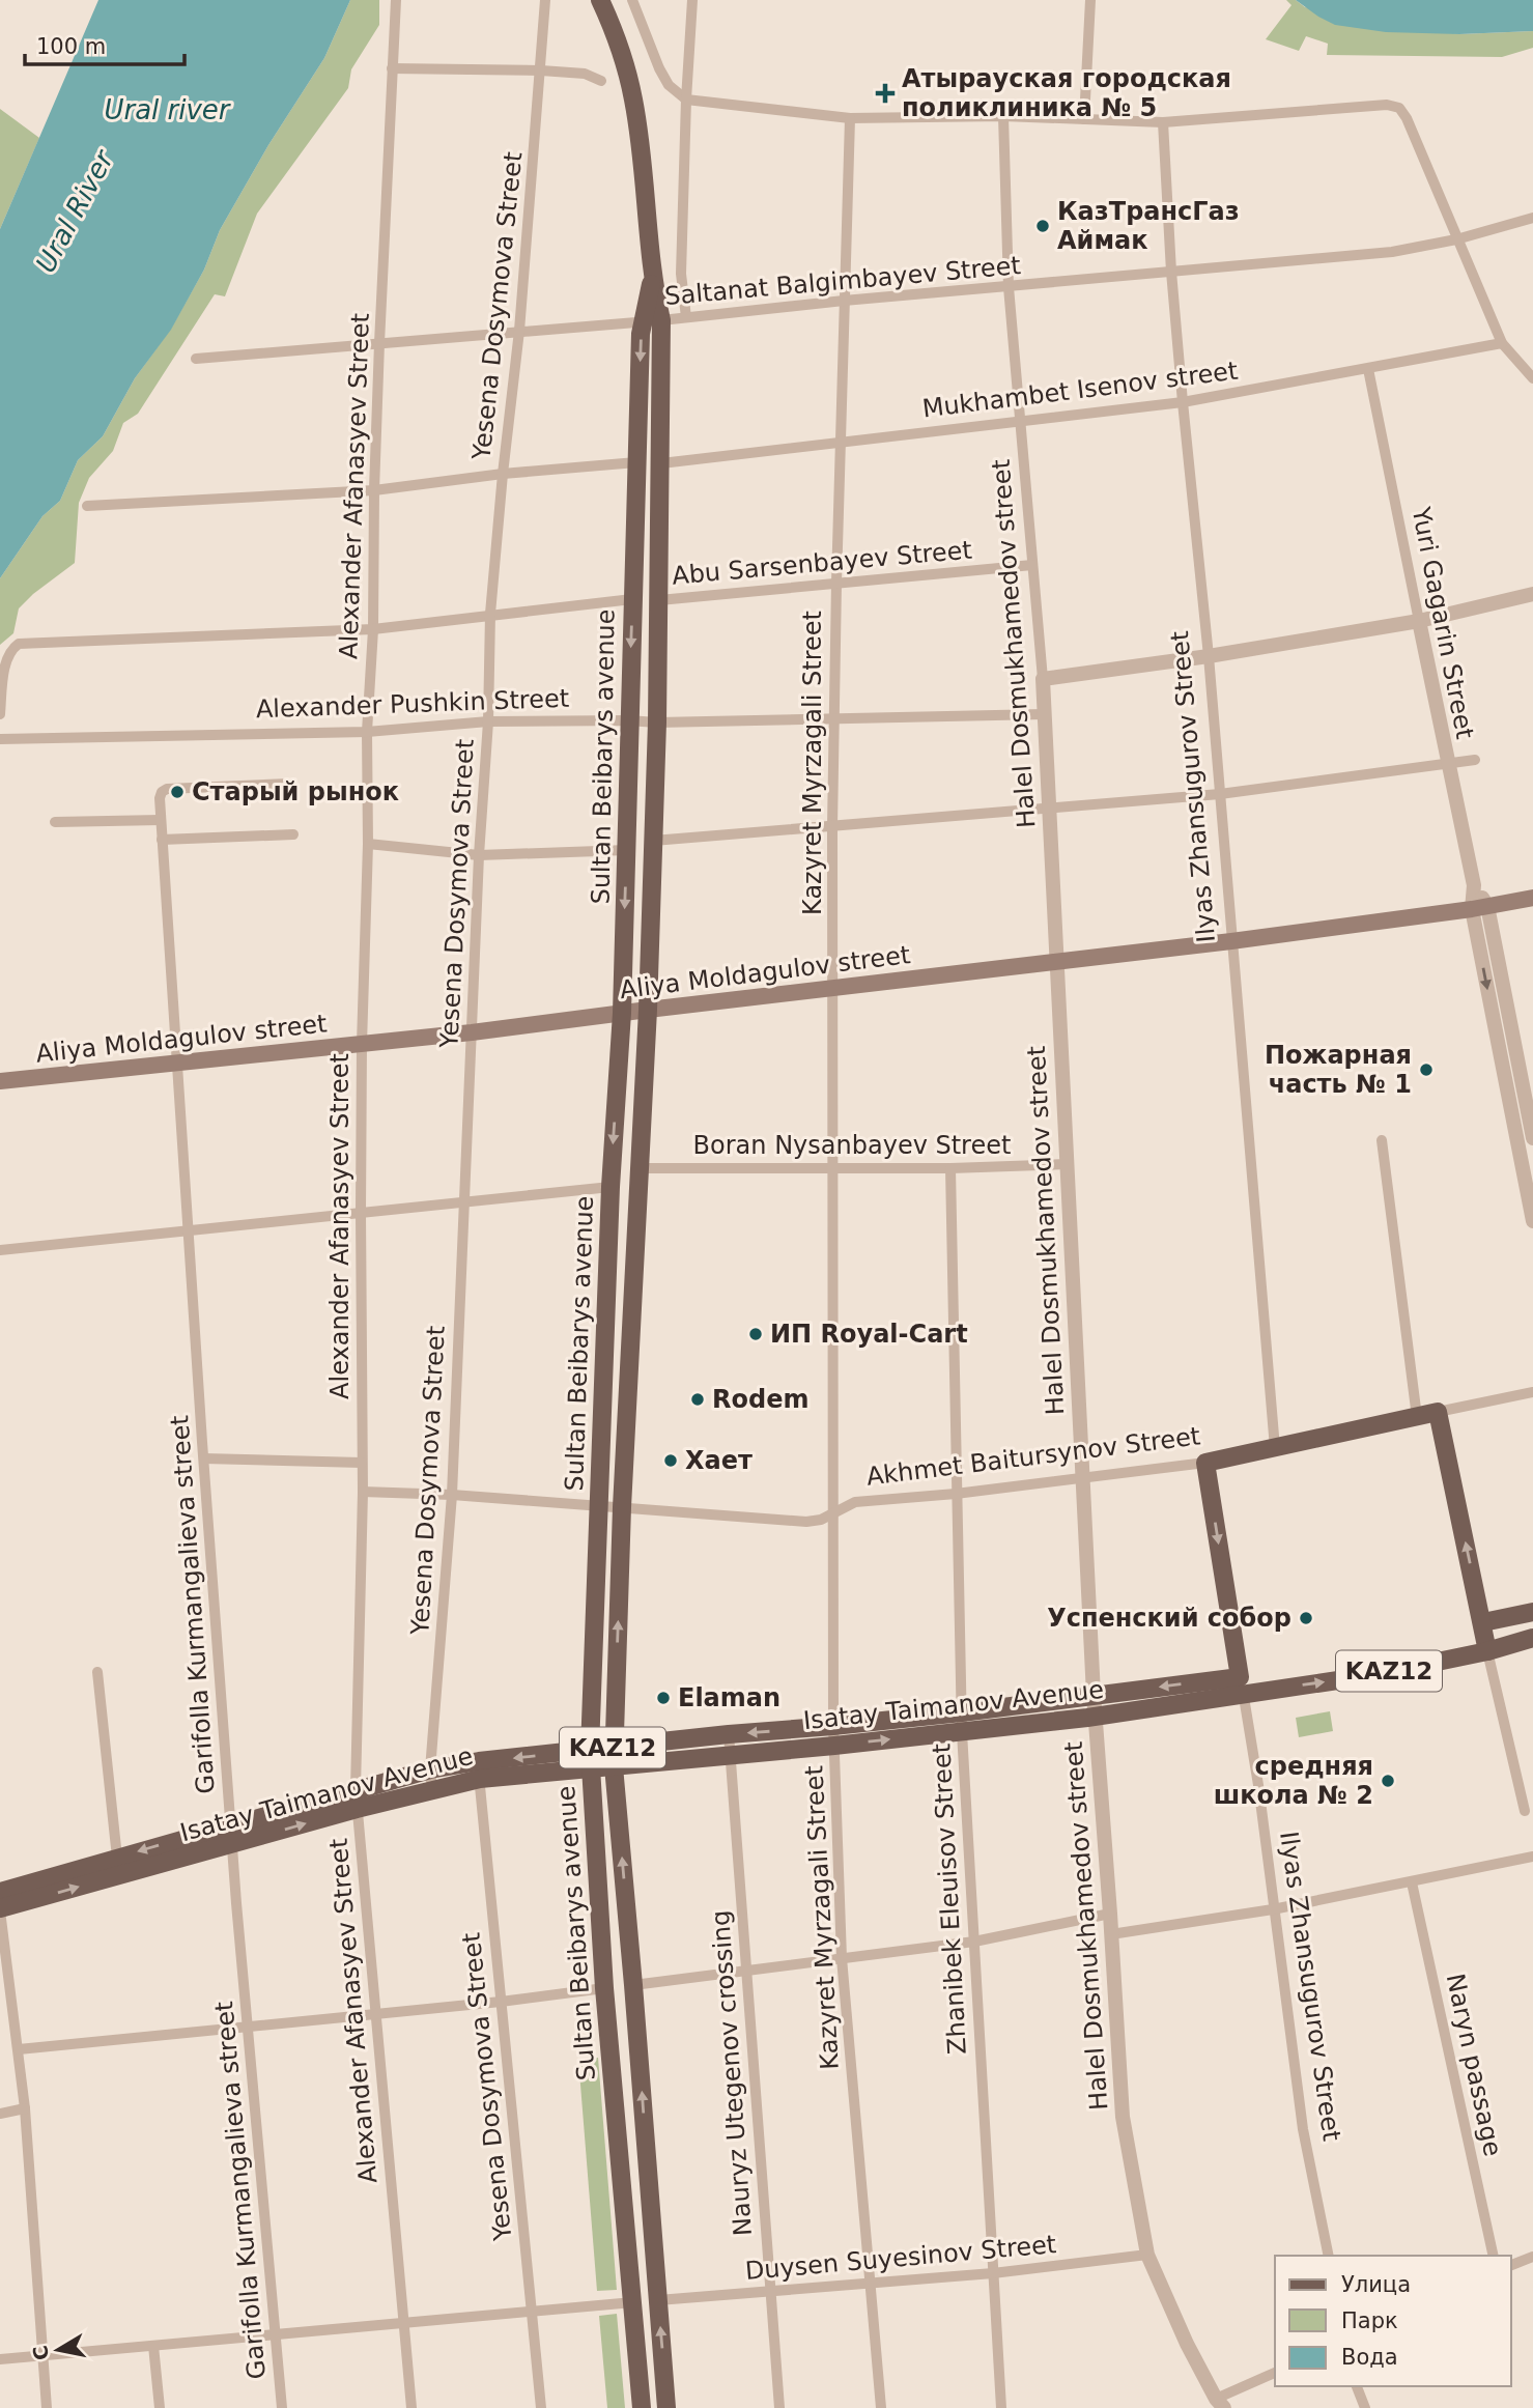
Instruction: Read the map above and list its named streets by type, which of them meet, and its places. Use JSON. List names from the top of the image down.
{
  "streets": {
    "main road": [
      "Sultan Beibarys avenue",
      "Ilyas Zhansugurov Street",
      "Aliya Moldagulov street",
      "Akhmet Baitursynov Street",
      "KAZ12",
      "Isatay Taimanov Avenue"
    ],
    "street": [
      "Saltanat Balgimbayev Street",
      "Yesena Dosymova Street",
      "Mukhambet Isenov street",
      "Alexander Afanasyev Street",
      "Abu Sarsenbayev Street",
      "Yuri Gagarin Street",
      "Halel Dosmukhamedov street",
      "Alexander Pushkin Street",
      "Kazyret Myrzagali Street",
      "Boran Nysanbayev Street",
      "Garifolla Kurmangalieva street",
      "Zhanibek Eleuisov Street",
      "Naryn passage",
      "Nauryz Utegenov crossing",
      "Duysen Suyesinov Street"
    ]
  },
  "crossings": [
    ["Saltanat Balgimbayev Street", "Yesena Dosymova Street"],
    ["Saltanat Balgimbayev Street", "Alexander Afanasyev Street"],
    ["Saltanat Balgimbayev Street", "Halel Dosmukhamedov street"],
    ["Saltanat Balgimbayev Street", "Sultan Beibarys avenue"],
    ["Saltanat Balgimbayev Street", "Kazyret Myrzagali Street"],
    ["Saltanat Balgimbayev Street", "Ilyas Zhansugurov Street"],
    ["Yesena Dosymova Street", "Alexander Pushkin Street"],
    ["Yesena Dosymova Street", "Aliya Moldagulov street"],
    ["Yesena Dosymova Street", "Akhmet Baitursynov Street"],
    ["Yesena Dosymova Street", "Isatay Taimanov Avenue"],
    ["Mukhambet Isenov street", "Yuri Gagarin Street"],
    ["Mukhambet Isenov street", "Halel Dosmukhamedov street"],
    ["Mukhambet Isenov street", "Sultan Beibarys avenue"],
    ["Mukhambet Isenov street", "Kazyret Myrzagali Street"],
    ["Mukhambet Isenov street", "Ilyas Zhansugurov Street"],
    ["Alexander Afanasyev Street", "Alexander Pushkin Street"],
    ["Alexander Afanasyev Street", "Aliya Moldagulov street"],
    ["Alexander Afanasyev Street", "Akhmet Baitursynov Street"],
    ["Alexander Afanasyev Street", "Isatay Taimanov Avenue"],
    ["Abu Sarsenbayev Street", "Halel Dosmukhamedov street"],
    ["Abu Sarsenbayev Street", "Sultan Beibarys avenue"],
    ["Abu Sarsenbayev Street", "Kazyret Myrzagali Street"],
    ["Yuri Gagarin Street", "Aliya Moldagulov street"],
    ["Halel Dosmukhamedov street", "Alexander Pushkin Street"],
    ["Halel Dosmukhamedov street", "Aliya Moldagulov street"],
    ["Halel Dosmukhamedov street", "Boran Nysanbayev Street"],
    ["Halel Dosmukhamedov street", "Akhmet Baitursynov Street"],
    ["Halel Dosmukhamedov street", "Isatay Taimanov Avenue"],
    ["Halel Dosmukhamedov street", "Duysen Suyesinov Street"],
    ["Alexander Pushkin Street", "Sultan Beibarys avenue"],
    ["Alexander Pushkin Street", "Kazyret Myrzagali Street"],
    ["Sultan Beibarys avenue", "Aliya Moldagulov street"],
    ["Sultan Beibarys avenue", "Boran Nysanbayev Street"],
    ["Sultan Beibarys avenue", "Akhmet Baitursynov Street"],
    ["Sultan Beibarys avenue", "Isatay Taimanov Avenue"],
    ["Sultan Beibarys avenue", "Duysen Suyesinov Street"],
    ["Kazyret Myrzagali Street", "Aliya Moldagulov street"],
    ["Kazyret Myrzagali Street", "Boran Nysanbayev Street"],
    ["Kazyret Myrzagali Street", "Akhmet Baitursynov Street"],
    ["Kazyret Myrzagali Street", "Isatay Taimanov Avenue"],
    ["Kazyret Myrzagali Street", "Duysen Suyesinov Street"],
    ["Ilyas Zhansugurov Street", "Aliya Moldagulov street"],
    ["Ilyas Zhansugurov Street", "Akhmet Baitursynov Street"],
    ["Ilyas Zhansugurov Street", "Isatay Taimanov Avenue"],
    ["Aliya Moldagulov street", "Garifolla Kurmangalieva street"],
    ["Boran Nysanbayev Street", "Zhanibek Eleuisov Street"],
    ["Akhmet Baitursynov Street", "Zhanibek Eleuisov Street"],
    ["Garifolla Kurmangalieva street", "Isatay Taimanov Avenue"],
    ["Isatay Taimanov Avenue", "Zhanibek Eleuisov Street"],
    ["Isatay Taimanov Avenue", "Nauryz Utegenov crossing"],
    ["Zhanibek Eleuisov Street", "Duysen Suyesinov Street"],
    ["Nauryz Utegenov crossing", "Duysen Suyesinov Street"]
  ],
  "water": ["Ural river", "Ural River"],
  "places": {
    "health": ["Атырауская городская поликлиника № 5"],
    "other": [
      "КазТрансГаз Аймак",
      "Старый рынок",
      "Пожарная часть № 1",
      "ИП Royal-Cart",
      "Rodem",
      "Хает",
      "Успенский собор",
      "Elaman",
      "cредняя школа № 2"
    ]
  },
  "legend": ["Улица", "Парк", "Вода"],
  "scale_bar": "100 m",
  "north": "left"
}
